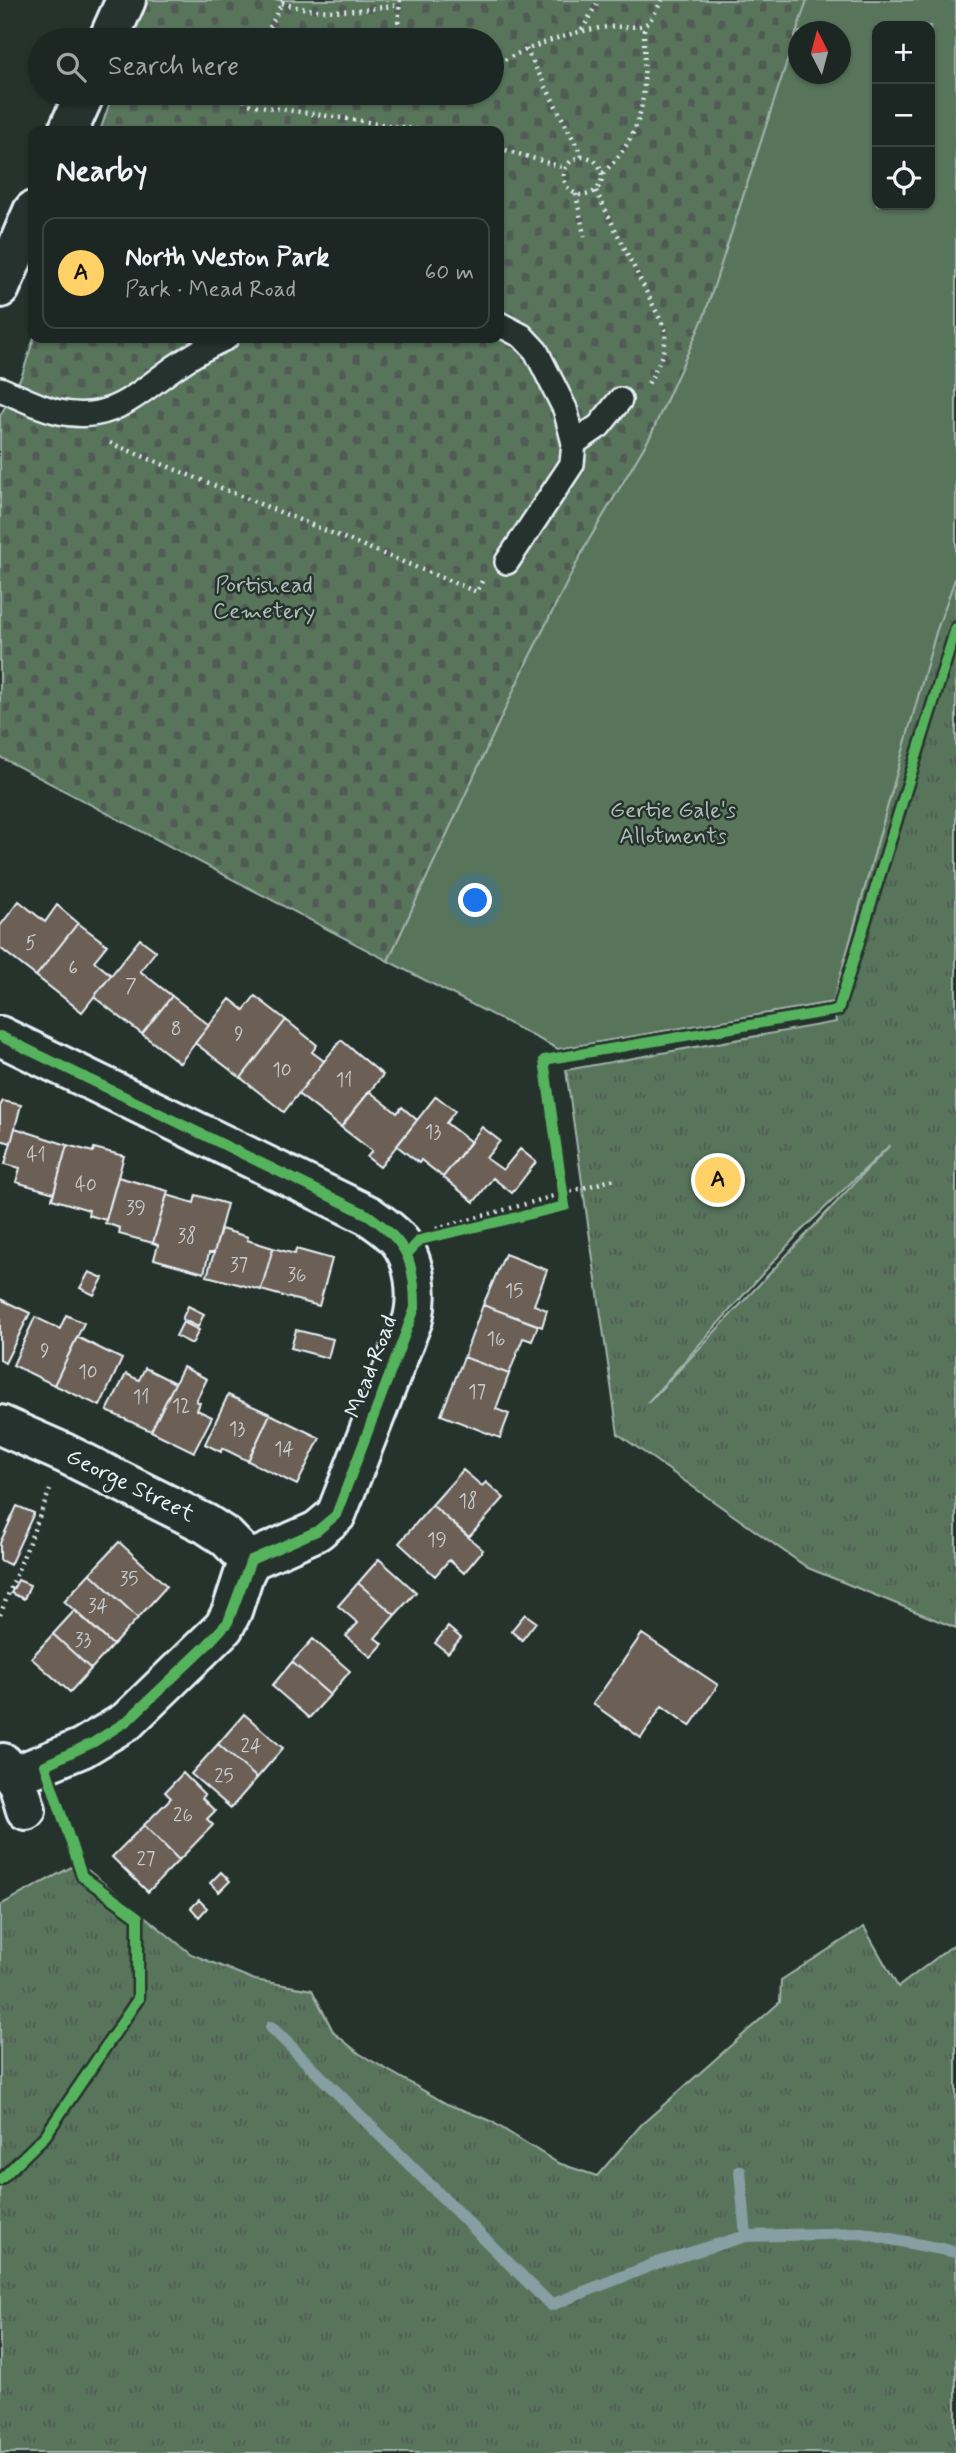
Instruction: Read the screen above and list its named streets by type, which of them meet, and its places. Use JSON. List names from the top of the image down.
{
  "streets": {
    "street": ["Mead Road", "George Street"]
  },
  "crossings": [
    ["Mead Road", "George Street"]
  ],
  "parks": ["Portishead Cemetery", "Gertie Gale's Allotments"],
  "house_numbers": [
    "5",
    "6",
    "7",
    "8",
    "9",
    "10",
    "11",
    "13",
    "41",
    "40",
    "39",
    "38",
    "37",
    "36",
    "15",
    "16",
    "9",
    "10",
    "17",
    "11",
    "12",
    "13",
    "14",
    "18",
    "19",
    "35",
    "34",
    "33",
    "24",
    "25",
    "26",
    "27"
  ],
  "north": "top",
  "page": {
    "map_buttons": ["+", "−"],
    "search": "Search here",
    "heading": "Nearby",
    "list": [
      {
        "mark": "A",
        "name": "North Weston Park",
        "note": "Park · Mead Road",
        "value": "60 m"
      }
    ],
    "pins": "A"
  }
}
